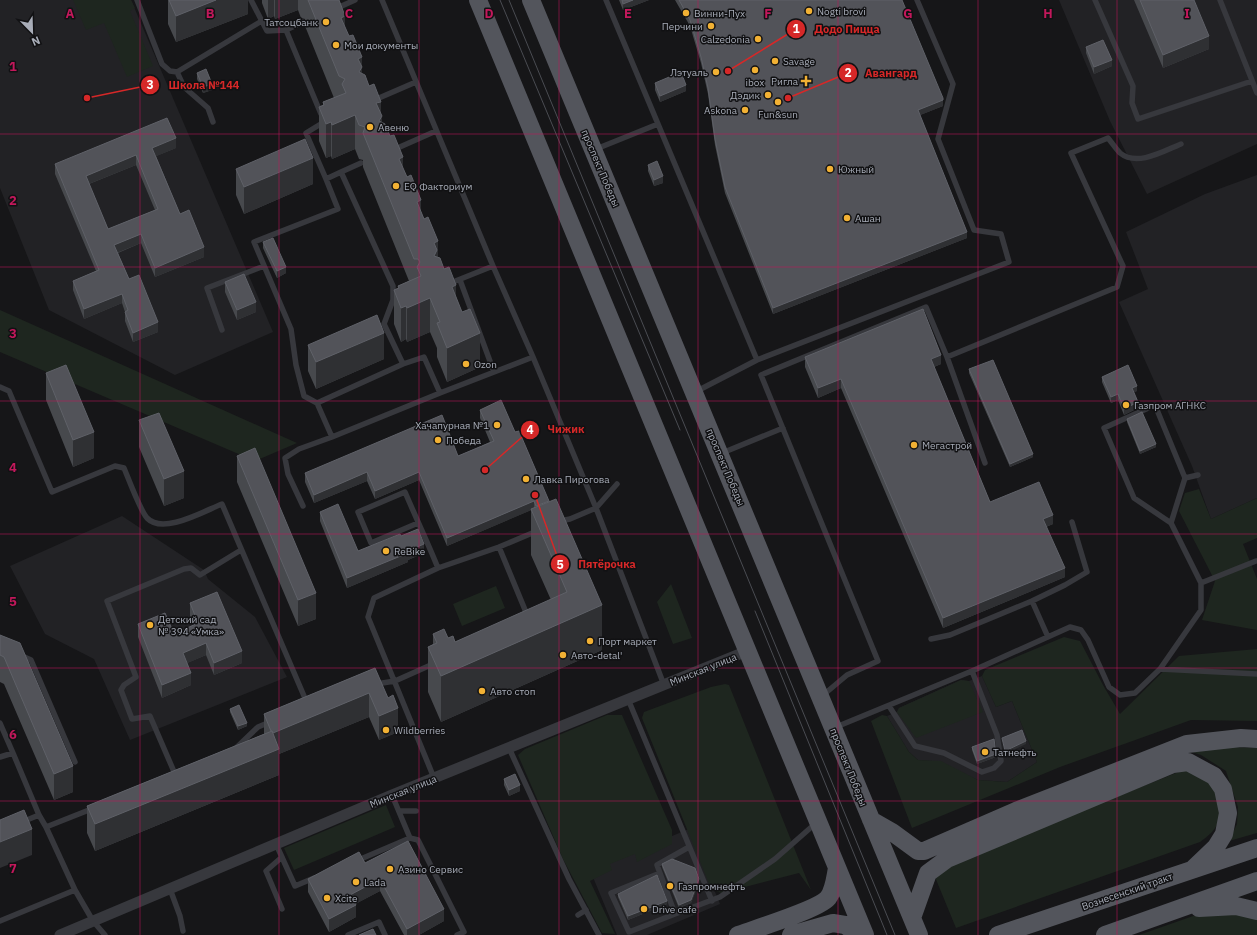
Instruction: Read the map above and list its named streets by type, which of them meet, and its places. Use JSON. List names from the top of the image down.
{
  "streets": {
    "main road": ["проспект Победы", "Вознесенский тракт"],
    "street": ["Минская улица"]
  },
  "places": {
    "other": [
      "Nogti brovi",
      "Винни-Пух",
      "Татсоцбанк",
      "Перчини",
      "Calzedonia",
      "Мои документы",
      "Savage",
      "ibox",
      "Додо Пицца",
      "Лэтуаль",
      "Дэдик",
      "Школа №144",
      "Авангард",
      "Fun&sun",
      "Askona",
      "Авеню",
      "Южный",
      "EQ Факториум",
      "Ашан",
      "Ozon",
      "Газпром АГНКС",
      "Хачапурная №1",
      "Победа",
      "Мегастрой",
      "Чижик",
      "Лавка Пирогова",
      "Пятёрочка",
      "ReBike",
      "Детский сад № 394 «Умка»",
      "Порт маркет",
      "Авто-detal'",
      "Авто стоп",
      "Wildberries",
      "Татнефть",
      "Азино Сервис",
      "Lada",
      "Газпромнефть",
      "Xcite",
      "Drive cafe"
    ],
    "health": ["Ригла"]
  },
  "north": "bottom right",
  "grid": {
    "columns": [
      "A",
      "B",
      "C",
      "D",
      "E",
      "F",
      "G",
      "H",
      "I"
    ],
    "rows": [
      "1",
      "2",
      "3",
      "4",
      "5",
      "6",
      "7"
    ]
  }
}
